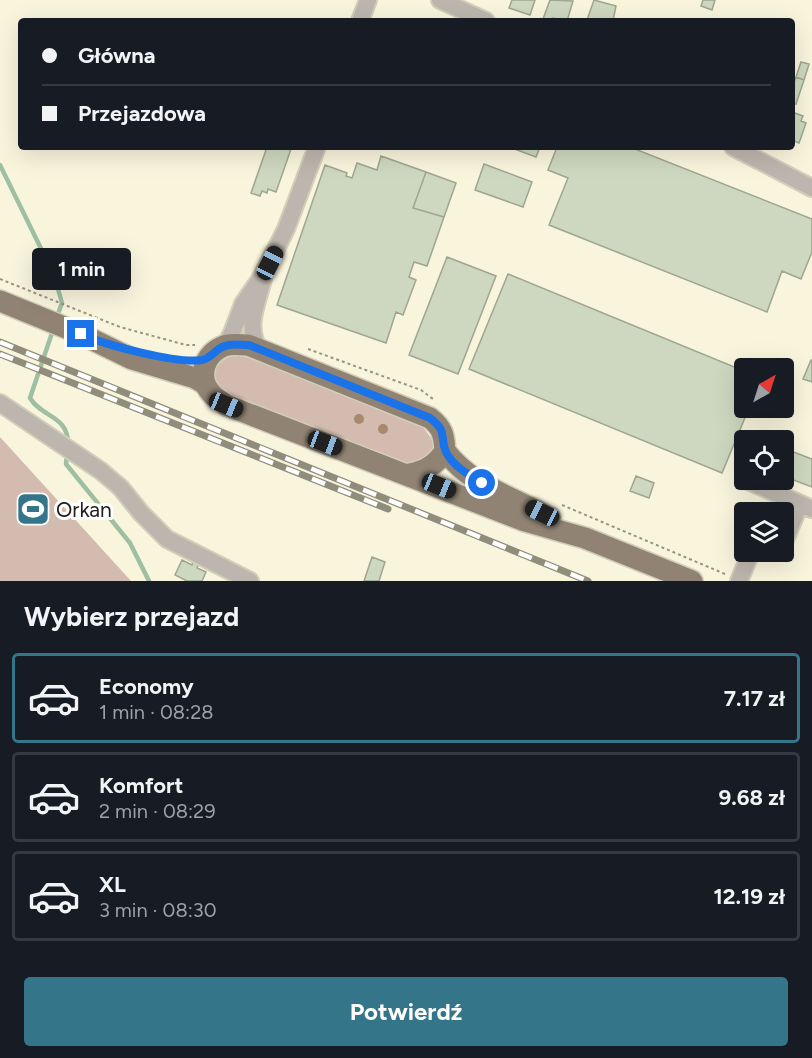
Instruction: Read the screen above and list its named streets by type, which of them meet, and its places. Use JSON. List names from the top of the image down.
{
  "places": {
    "sports": ["Orkan"]
  },
  "north": "top right",
  "page": {
    "banner": ["Główna", "Przejazdowa"],
    "bubble": "1 min",
    "heading": "Wybierz przejazd",
    "list": [
      {
        "name": "Economy",
        "note": "1 min · 08:28",
        "value": "7.17 zł"
      },
      {
        "name": "Komfort",
        "note": "2 min · 08:29",
        "value": "9.68 zł"
      },
      {
        "name": "XL",
        "note": "3 min · 08:30",
        "value": "12.19 zł"
      }
    ],
    "buttons": "Potwierdź"
  }
}
